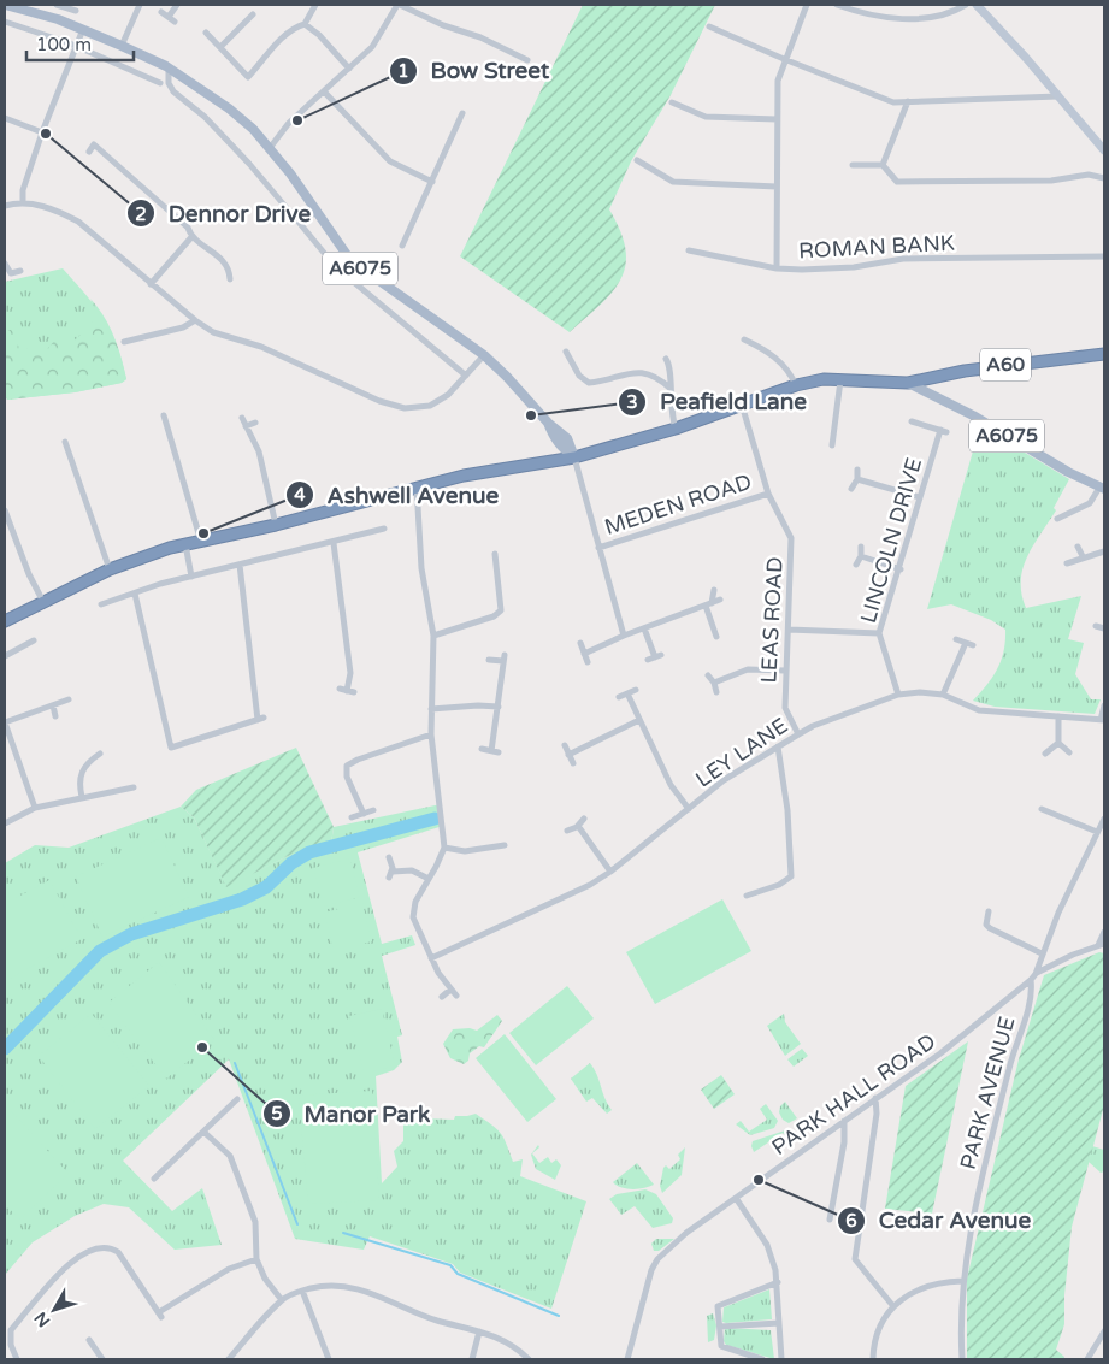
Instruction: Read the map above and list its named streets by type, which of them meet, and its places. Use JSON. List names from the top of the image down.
{
  "streets": {
    "highway": ["A60"],
    "main road": ["A6075"],
    "street": [
      "ROMAN BANK",
      "MEDEN ROAD",
      "LINCOLN DRIVE",
      "LEAS ROAD",
      "LEY LANE",
      "PARK AVENUE",
      "PARK HALL ROAD"
    ]
  },
  "crossings": [
    ["A6075", "A60"],
    ["A60", "LEAS ROAD"],
    ["MEDEN ROAD", "LEAS ROAD"],
    ["LINCOLN DRIVE", "LEY LANE"],
    ["LEAS ROAD", "LEY LANE"],
    ["PARK AVENUE", "PARK HALL ROAD"]
  ],
  "places": [
    "Bow Street",
    "Dennor Drive",
    "Peafield Lane",
    "Ashwell Avenue",
    "Manor Park",
    "Cedar Avenue"
  ],
  "scale_bar": "100 m",
  "north": "bottom left"
}
